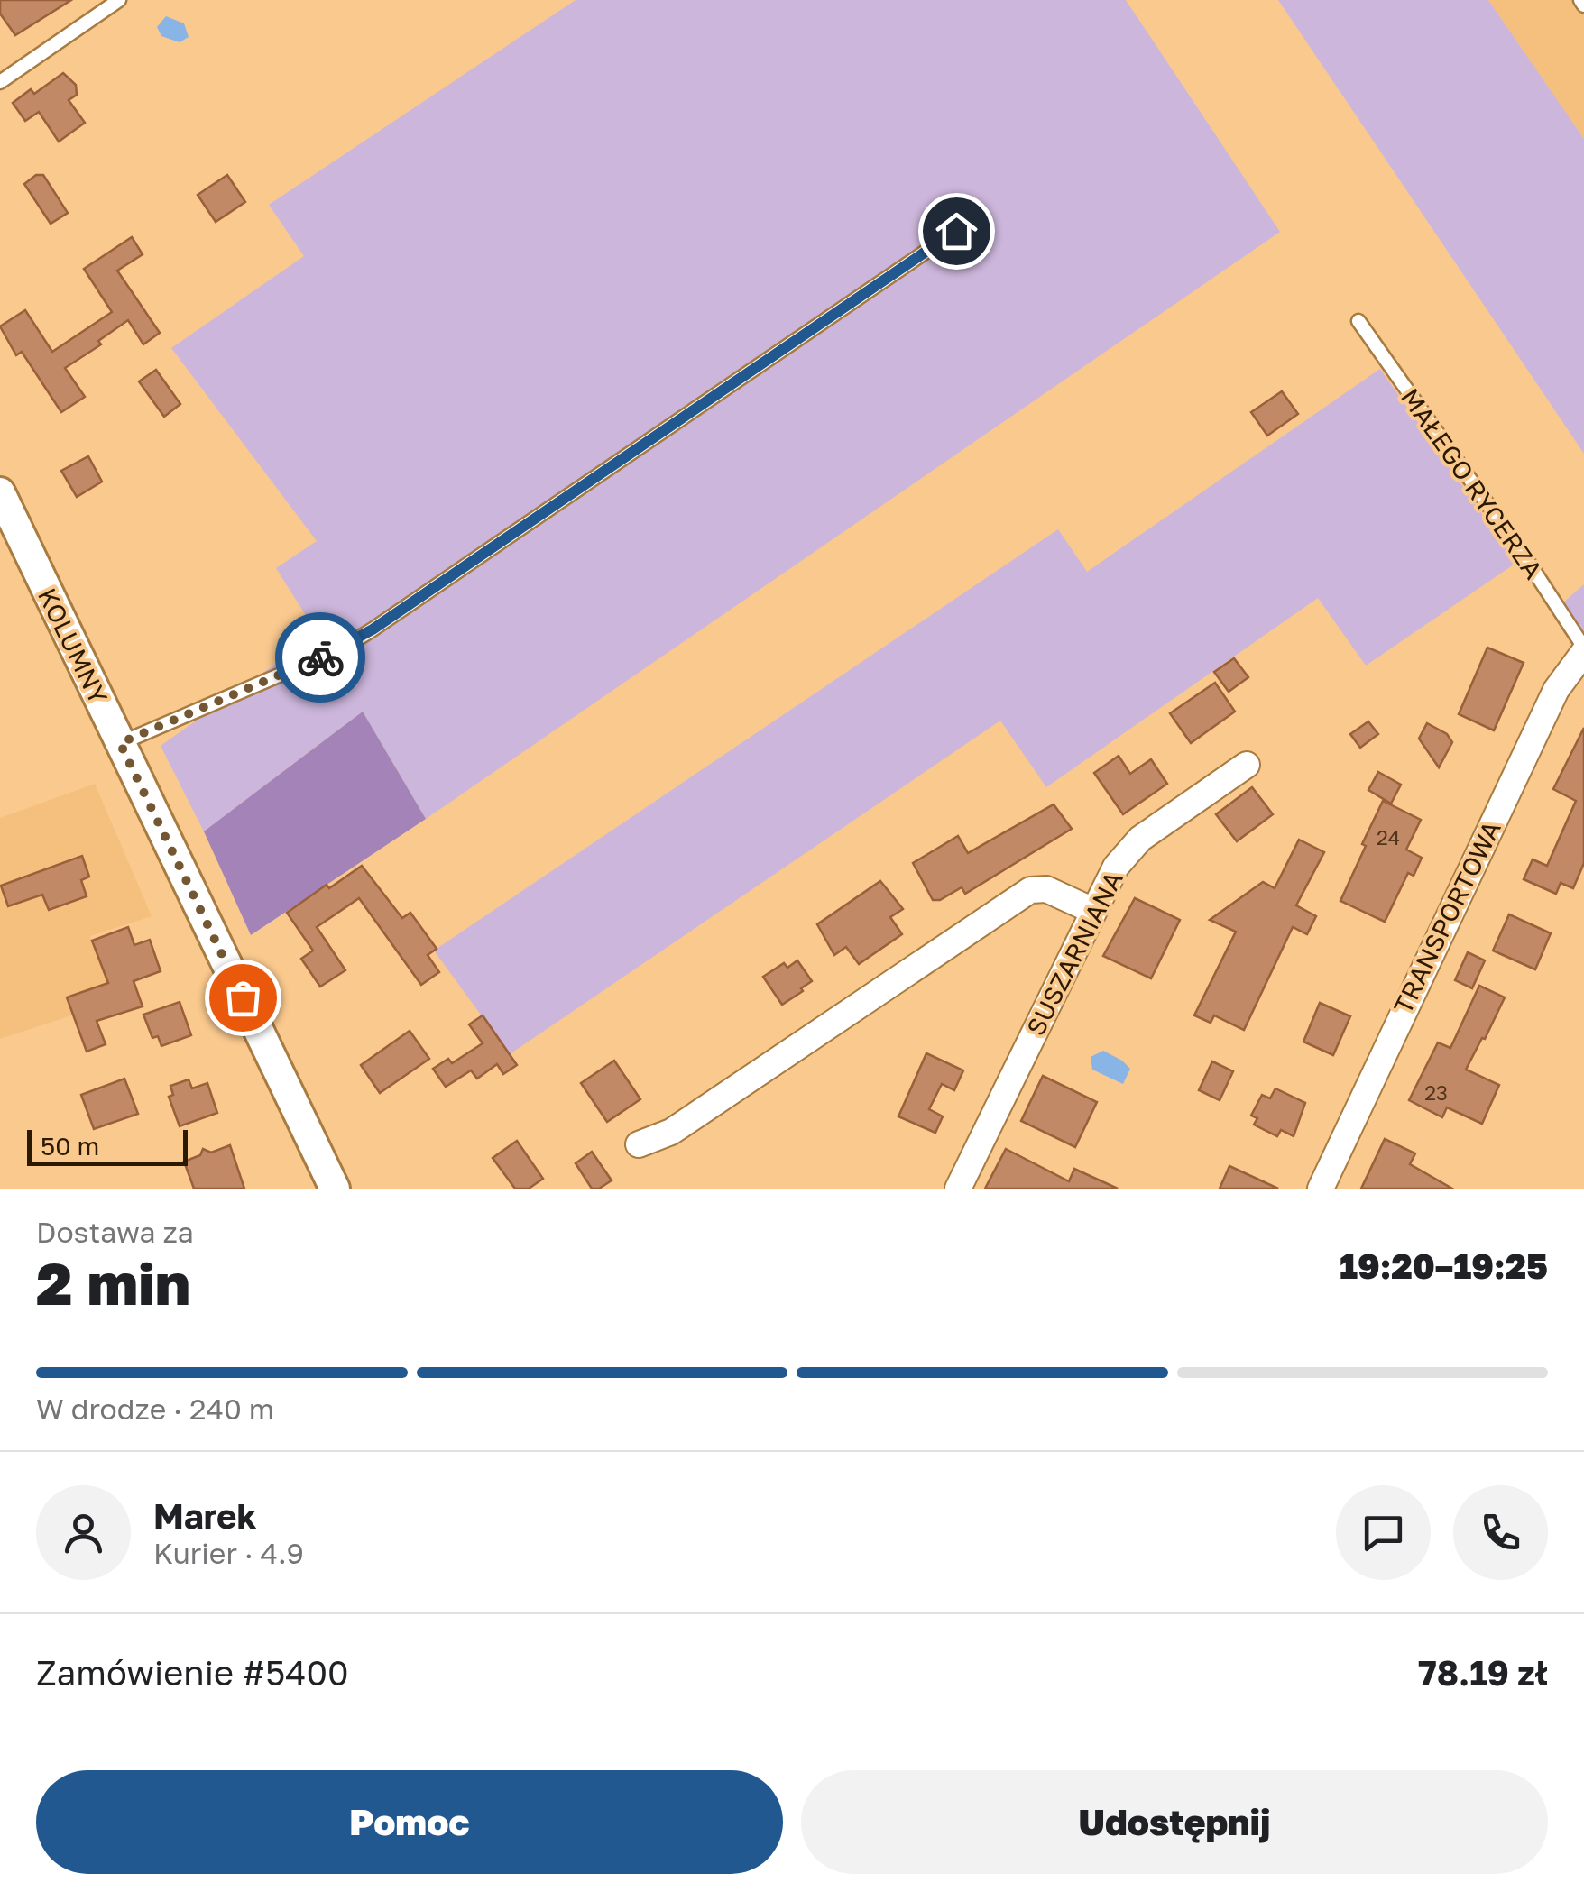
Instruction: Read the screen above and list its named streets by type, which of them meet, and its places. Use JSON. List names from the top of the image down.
{
  "streets": {
    "street": ["KOLUMNY", "TRANSPORTOWA", "SUSZARNIANA"],
    "lane": ["MAŁEGO RYCERZA"]
  },
  "crossings": [
    ["MAŁEGO RYCERZA", "TRANSPORTOWA"]
  ],
  "house_numbers": ["24", "23"],
  "scale_bar": "50 m",
  "page": {
    "scale": "50 m",
    "heading": ["2 min", "Dostawa za", "19:20–19:25"],
    "panel": [
      "Marek",
      "Kurier · 4.9",
      "Zamówienie #5400",
      "78.19 zł"
    ],
    "bar": "W drodze · 240 m",
    "buttons": ["Pomoc", "Udostępnij"]
  }
}
